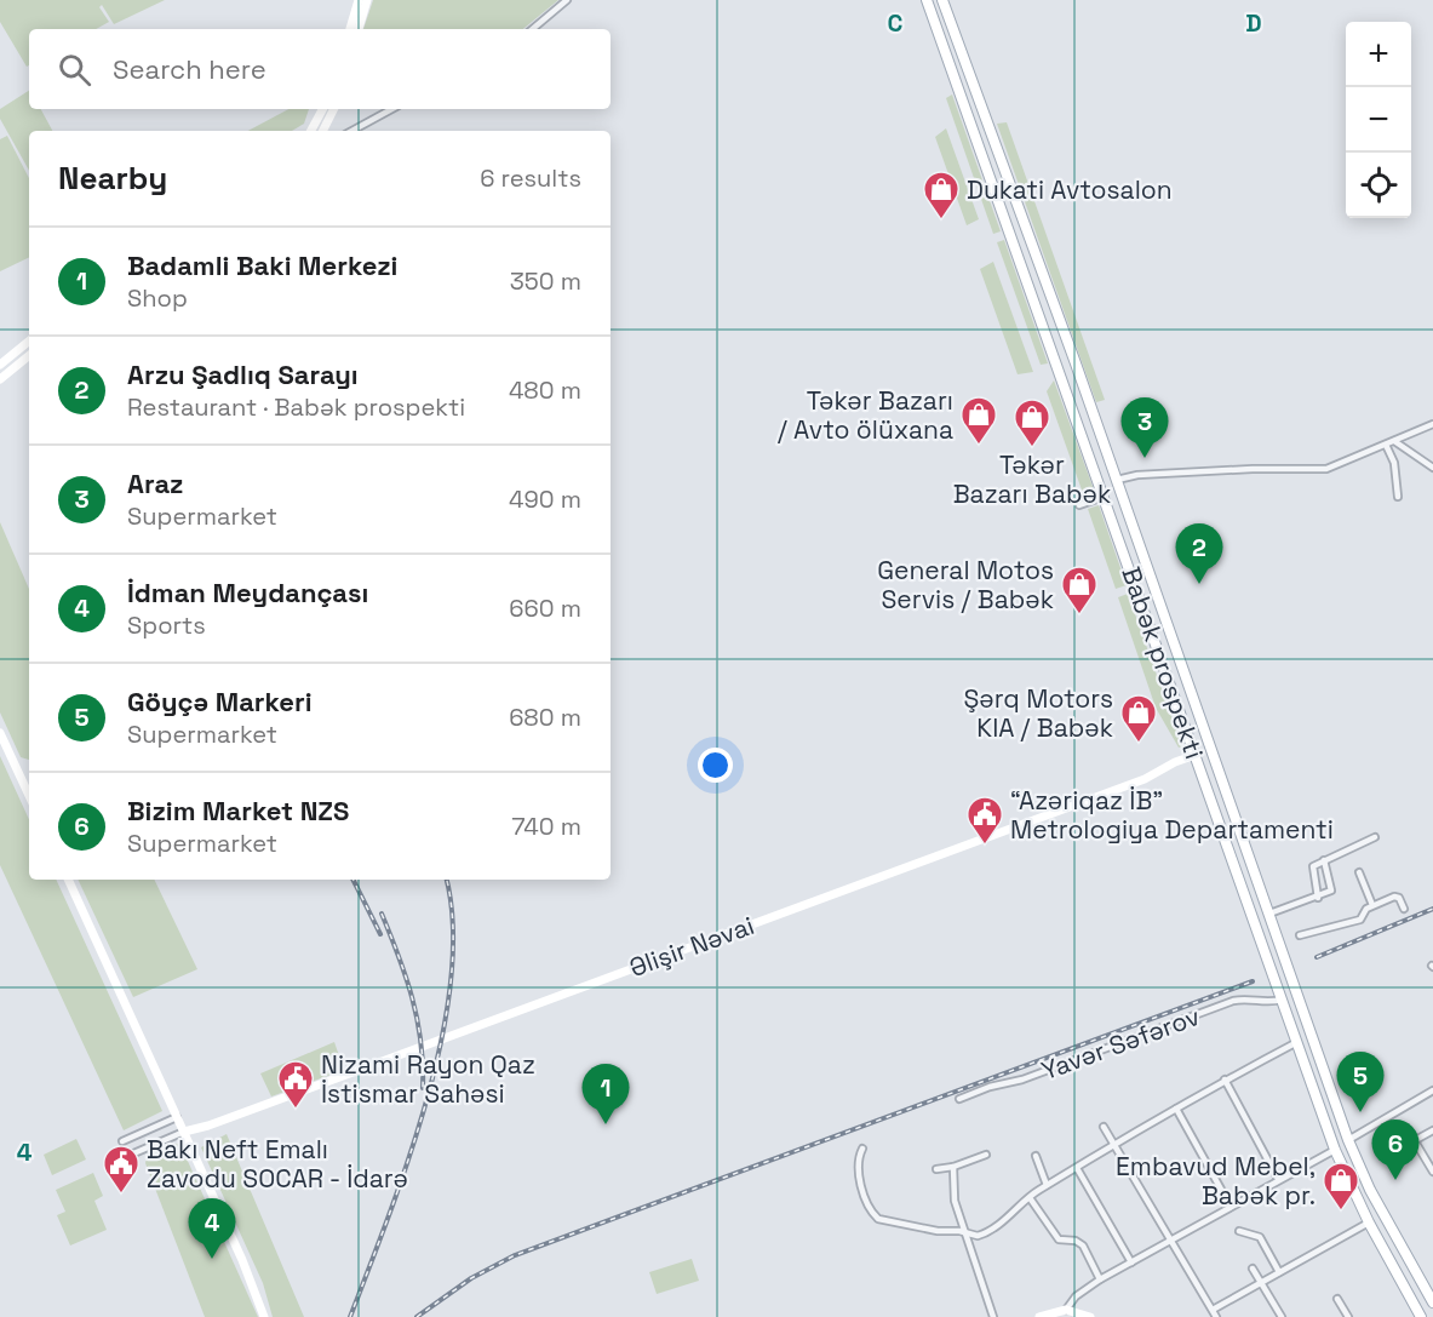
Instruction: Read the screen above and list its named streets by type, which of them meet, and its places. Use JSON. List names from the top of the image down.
{
  "streets": {
    "main road": ["Babək prospekti"],
    "street": ["Əlişir Nəvai", "Yavər Səfərov"]
  },
  "crossings": [
    ["Babək prospekti", "Əlişir Nəvai"],
    ["Babək prospekti", "Yavər Səfərov"]
  ],
  "places": {
    "shop": [
      "Dukati Avtosalon",
      "Təkər Bazarı / Avto ölüxana",
      "Təkər Bazarı Babək",
      "General Motos Servis / Babək",
      "Şərq Motors KIA / Babək",
      "Embavud Mebel, Babək pr."
    ],
    "public building": ["“Azəriqaz İB” Metrologiya Departamenti", "Nizami Rayon Qaz İstismar Sahəsi", "Bakı Neft Emalı Zavodu SOCAR - İdarə"]
  },
  "page": {
    "map_buttons": ["+", "−"],
    "search": "Search here",
    "heading": ["Nearby", "6 results"],
    "list": [
      {
        "mark": "1",
        "name": "Badamli Baki Merkezi",
        "note": "Shop",
        "value": "350 m"
      },
      {
        "mark": "2",
        "name": "Arzu Şadlıq Sarayı",
        "note": "Restaurant · Babək prospekti",
        "value": "480 m"
      },
      {
        "mark": "3",
        "name": "Araz",
        "note": "Supermarket",
        "value": "490 m"
      },
      {
        "mark": "4",
        "name": "İdman Meydançası",
        "note": "Sports",
        "value": "660 m"
      },
      {
        "mark": "5",
        "name": "Göyçə Markeri",
        "note": "Supermarket",
        "value": "680 m"
      },
      {
        "mark": "6",
        "name": "Bizim Market NZS",
        "note": "Supermarket",
        "value": "740 m"
      }
    ],
    "pins": [
      "3",
      "2",
      "5",
      "1",
      "6",
      "4"
    ]
  },
  "grid": {
    "columns": ["C", "D"],
    "rows": ["4"]
  }
}
